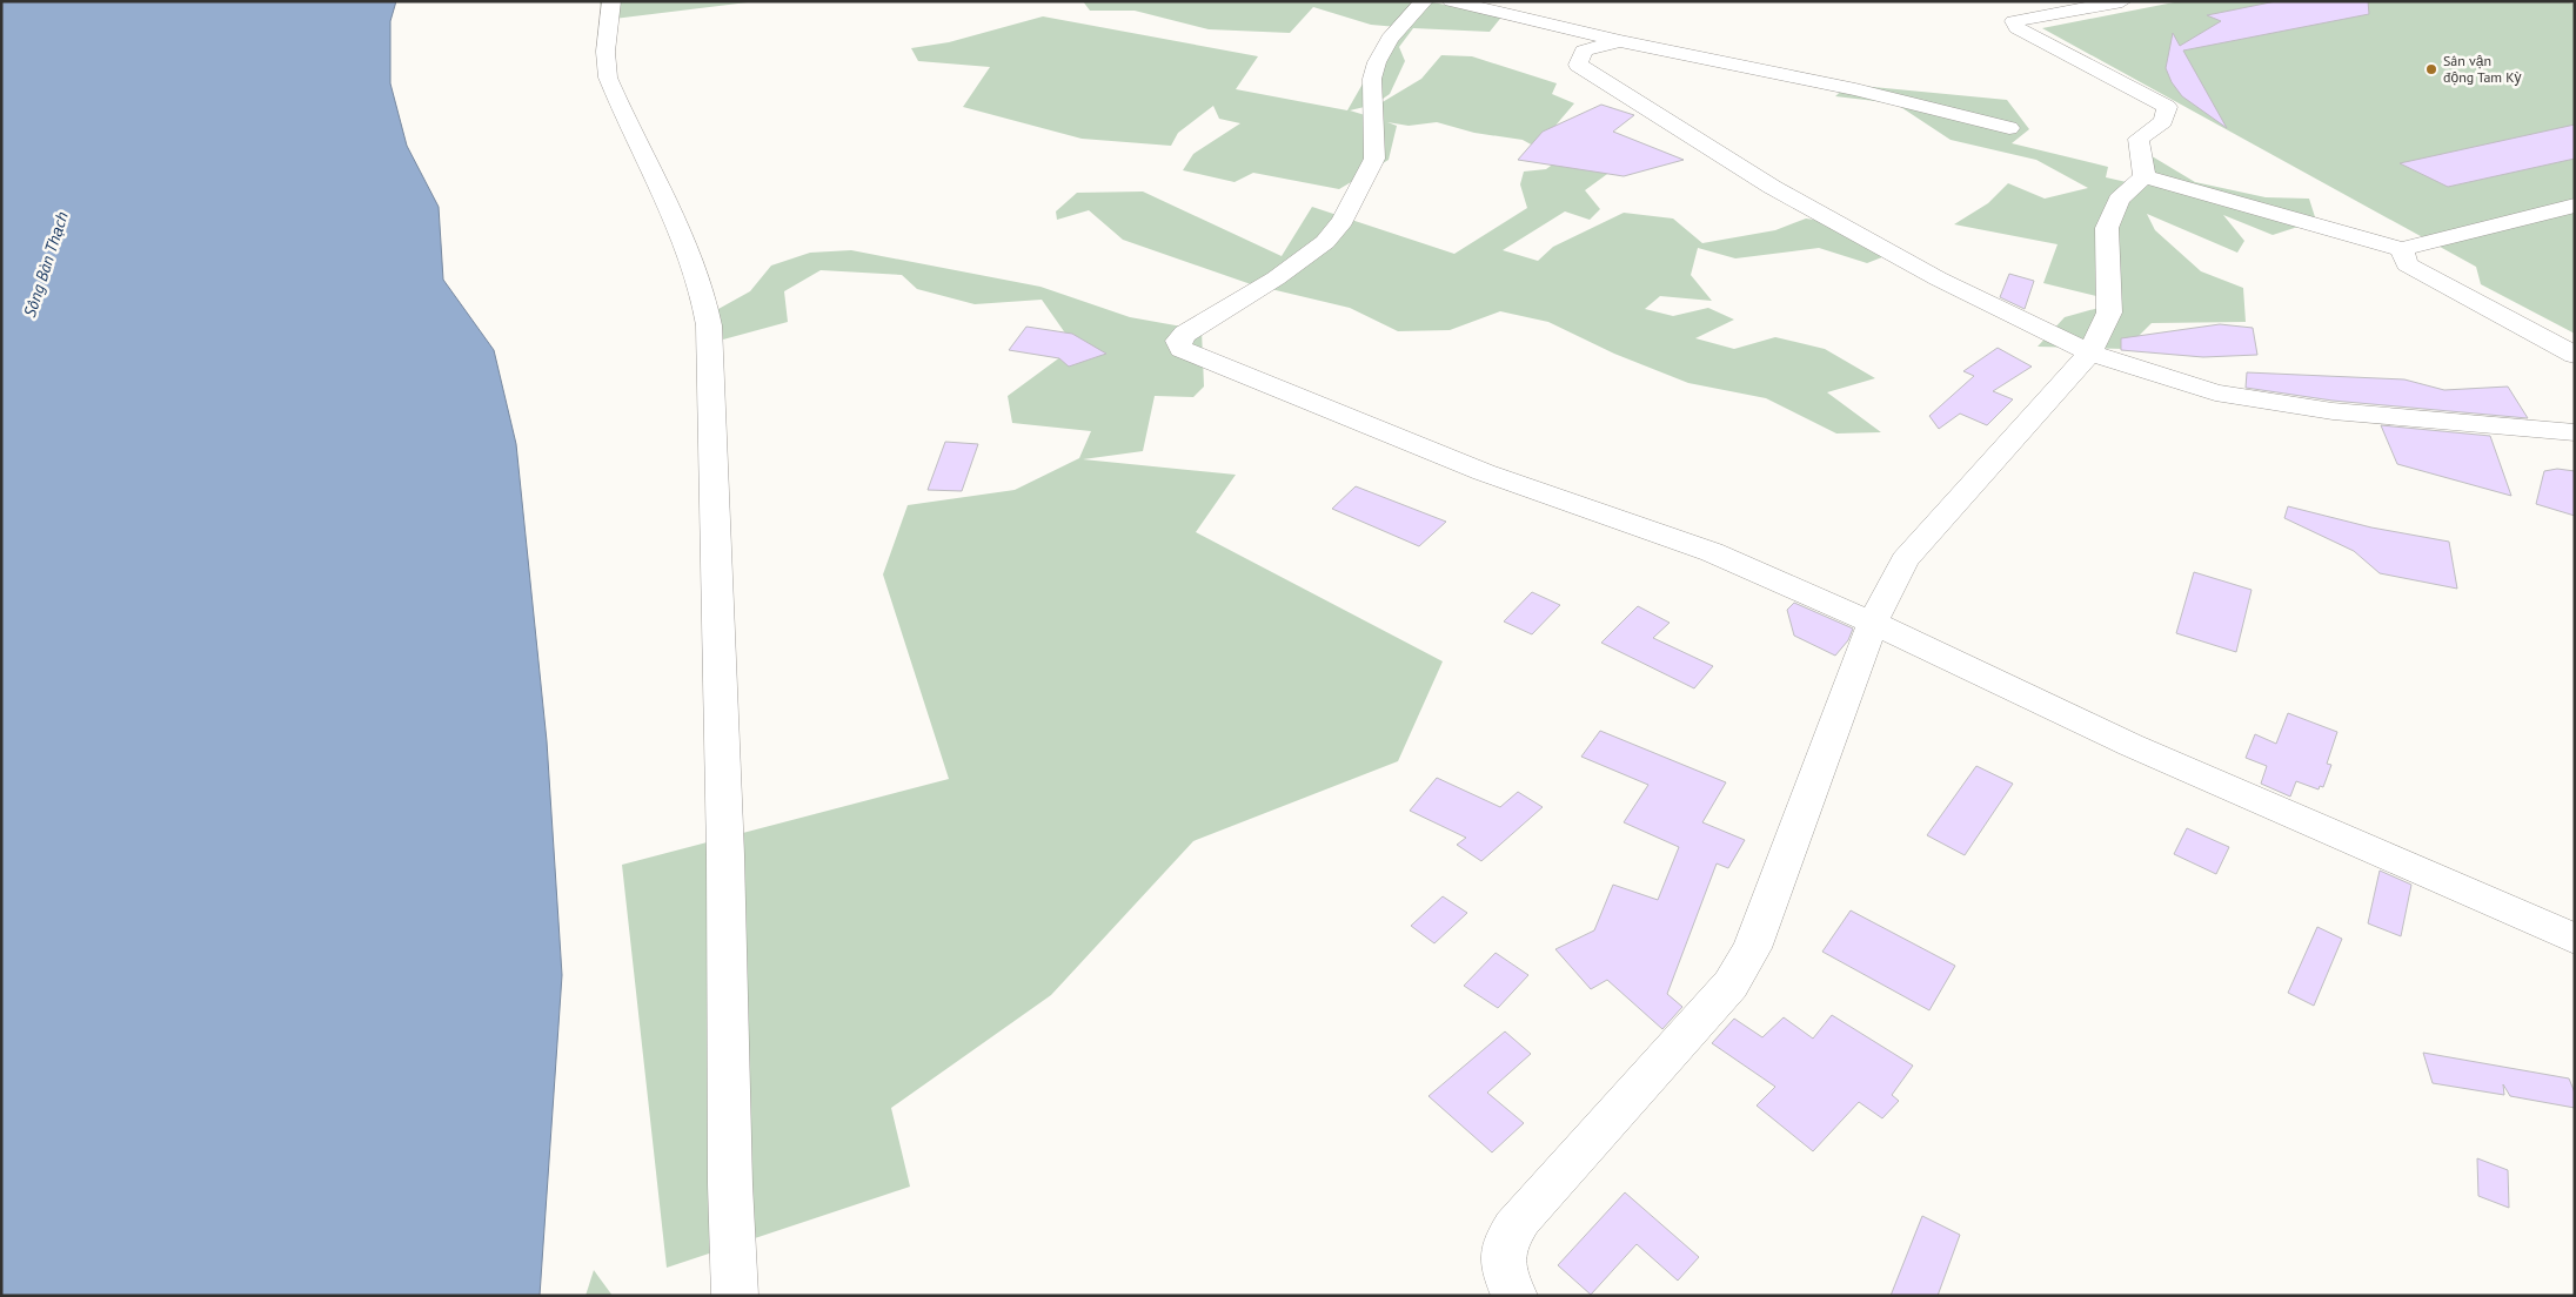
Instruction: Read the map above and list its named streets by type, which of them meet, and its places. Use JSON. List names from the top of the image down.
{
  "water": ["Sông Bàn Thạch"],
  "places": ["Sân vận động Tam Kỳ"]
}
